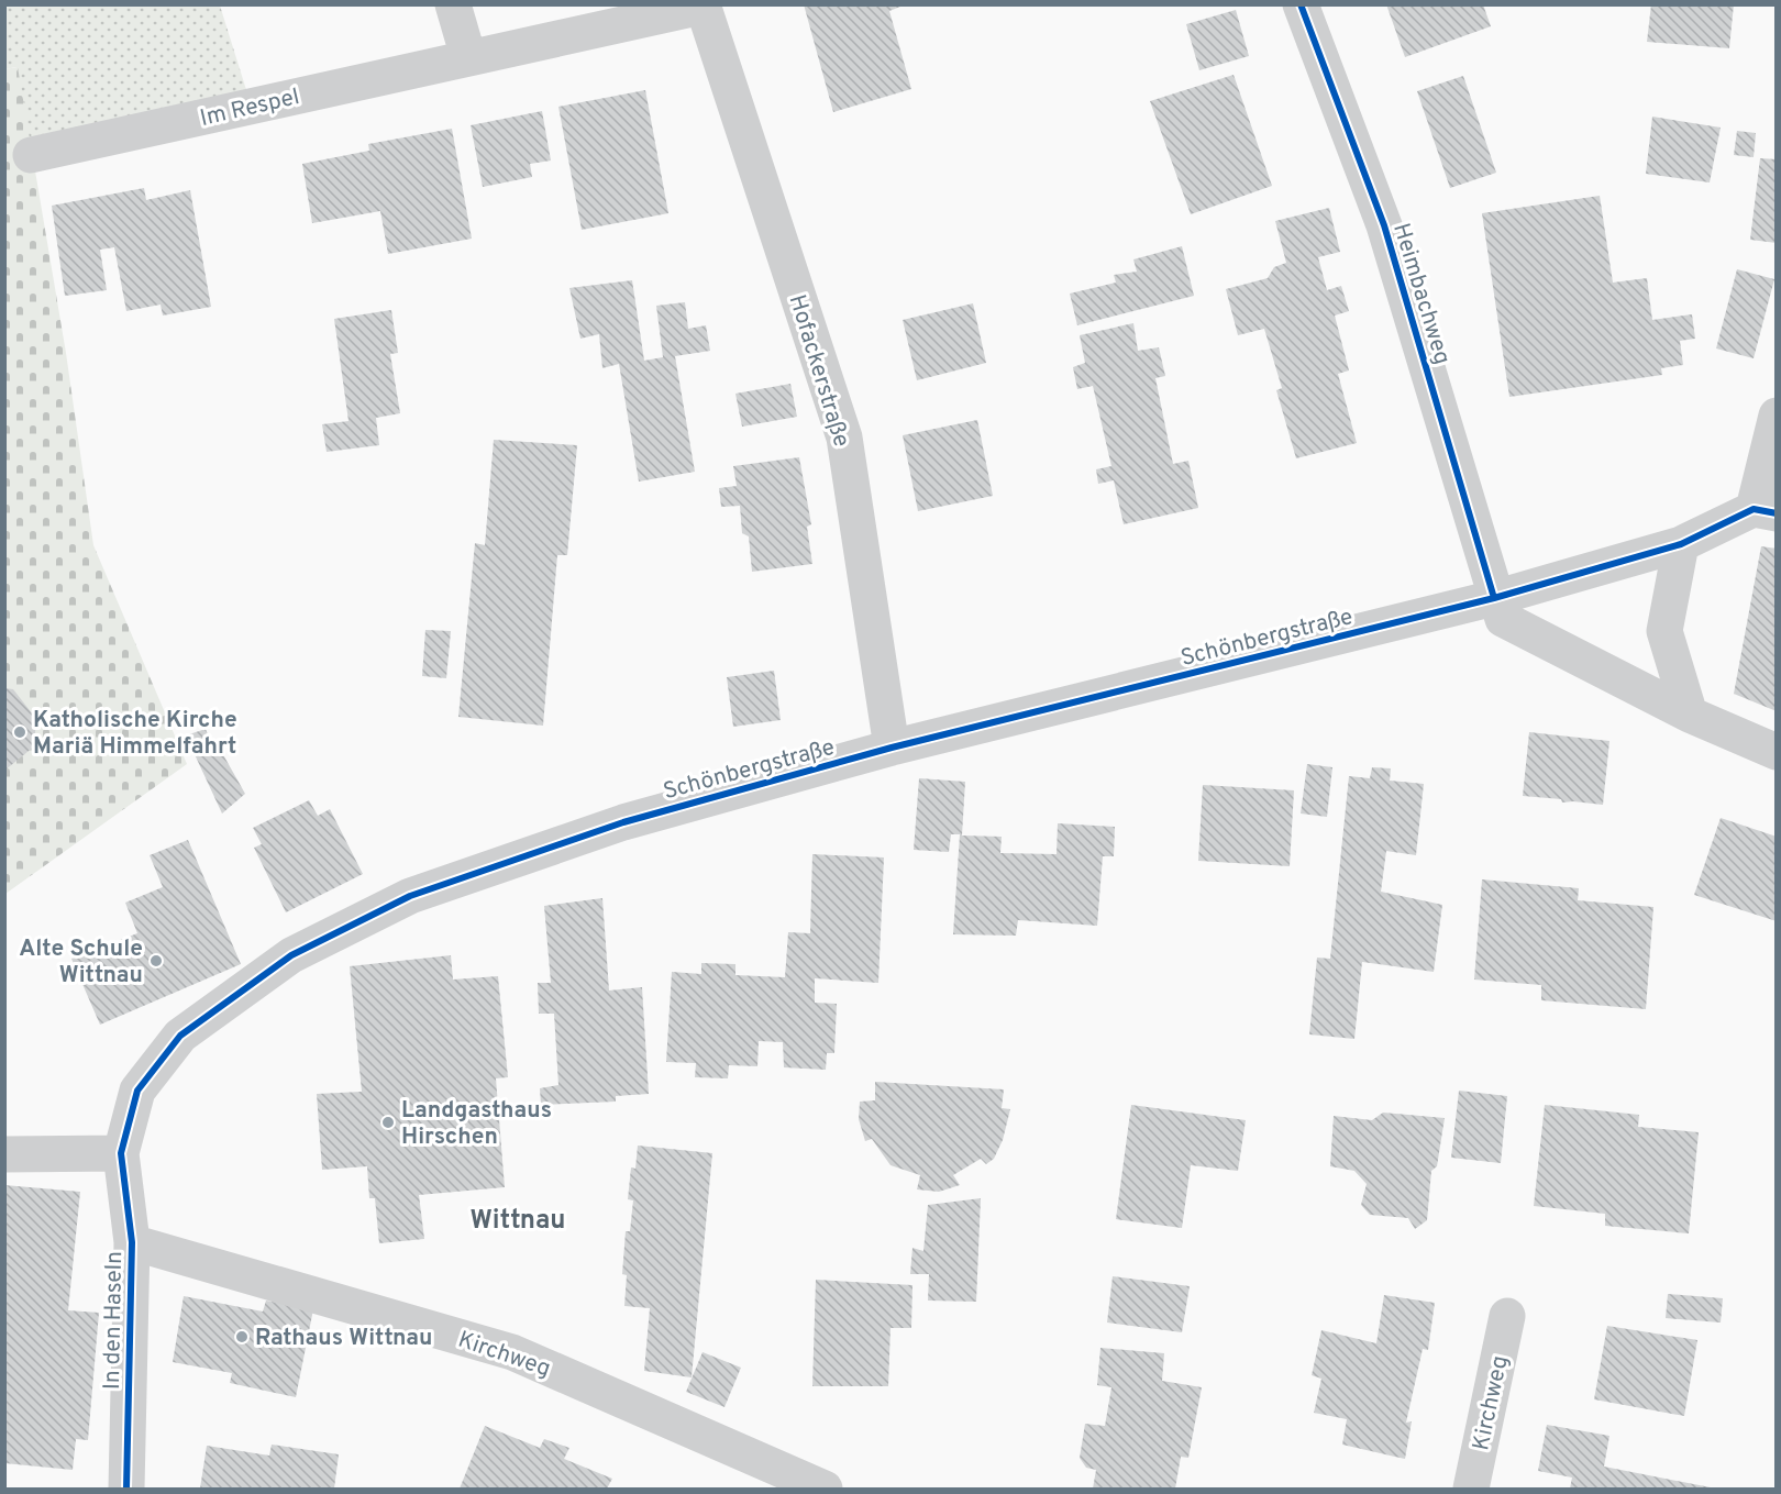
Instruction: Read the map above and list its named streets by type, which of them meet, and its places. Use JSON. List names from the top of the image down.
{
  "streets": {
    "street": [
      "Im Respel",
      "Heimbachweg",
      "Hofackerstraße",
      "Schönbergstraße",
      "In den Haseln",
      "Kirchweg"
    ]
  },
  "crossings": [
    ["Im Respel", "Hofackerstraße"],
    ["Heimbachweg", "Schönbergstraße"],
    ["Hofackerstraße", "Schönbergstraße"],
    ["Schönbergstraße", "In den Haseln"],
    ["In den Haseln", "Kirchweg"]
  ],
  "districts": ["Wittnau"],
  "places": [
    "Katholische Kirche Mariä Himmelfahrt",
    "Alte Schule Wittnau",
    "Landgasthaus Hirschen",
    "Rathaus Wittnau"
  ]
}
